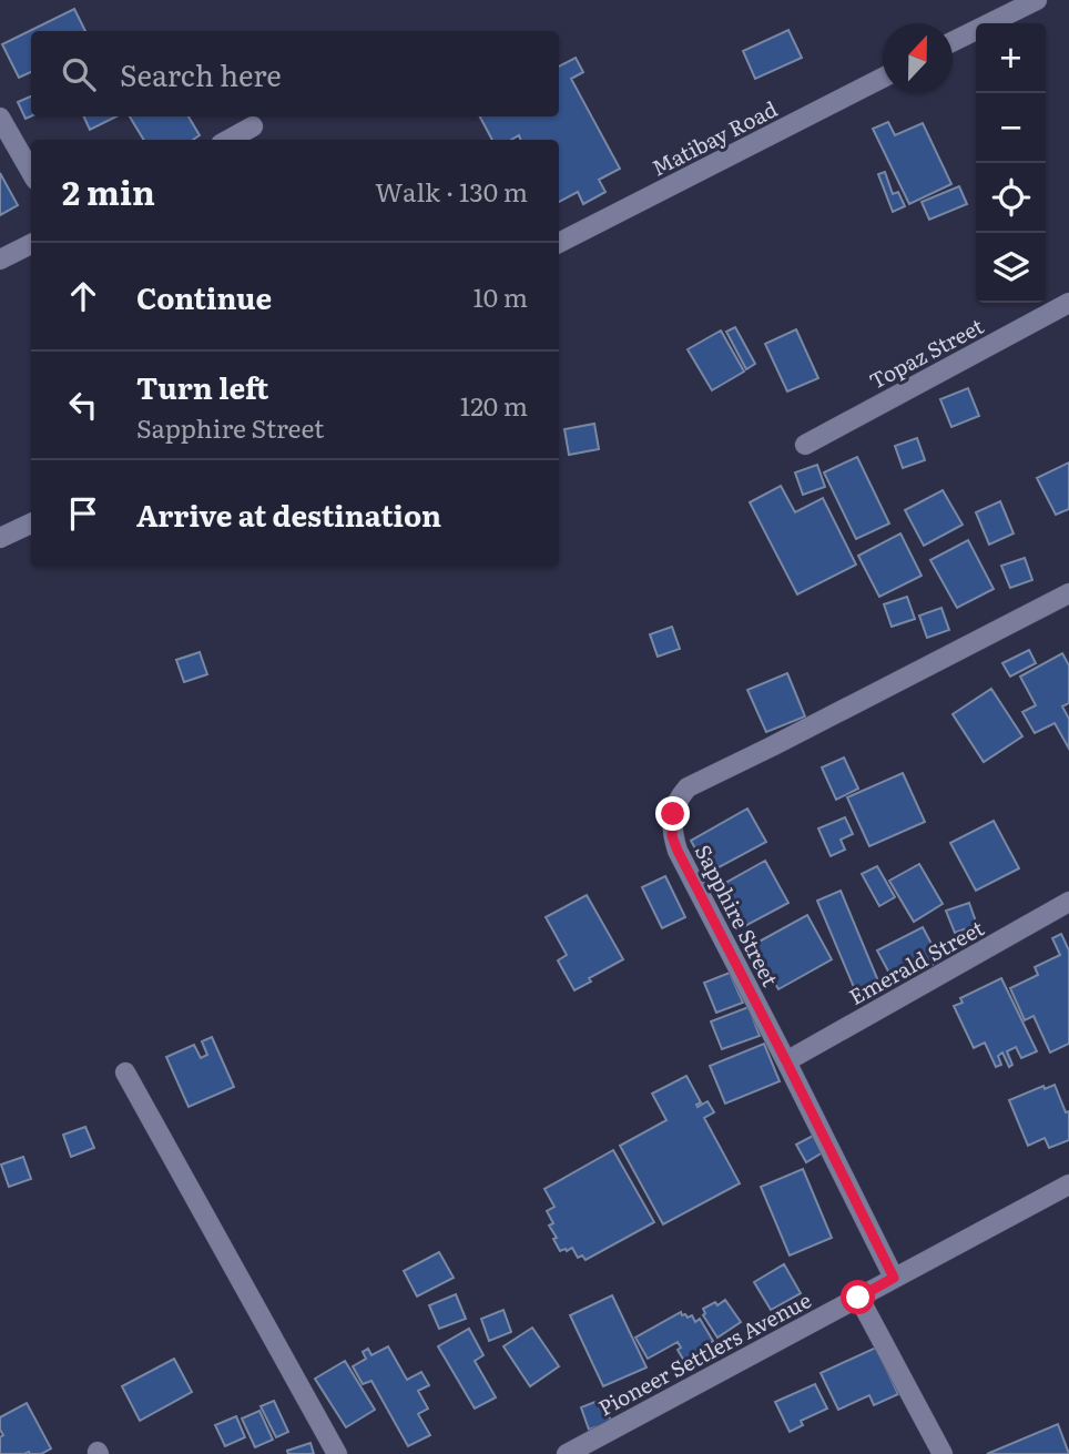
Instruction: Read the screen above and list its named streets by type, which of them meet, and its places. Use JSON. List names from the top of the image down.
{
  "streets": {
    "street": [
      "Matibay Road",
      "Topaz Street",
      "Sapphire Street",
      "Emerald Street",
      "Pioneer Settlers Avenue"
    ]
  },
  "crossings": [
    ["Sapphire Street", "Emerald Street"],
    ["Sapphire Street", "Pioneer Settlers Avenue"]
  ],
  "north": "top",
  "page": {
    "map_buttons": ["+", "−"],
    "search": "Search here",
    "heading": ["2 min", "Walk · 130 m"],
    "list": [
      ["Continue", "10 m"],
      ["Turn left", "Sapphire Street", "120 m"],
      "Arrive at destination"
    ]
  }
}
